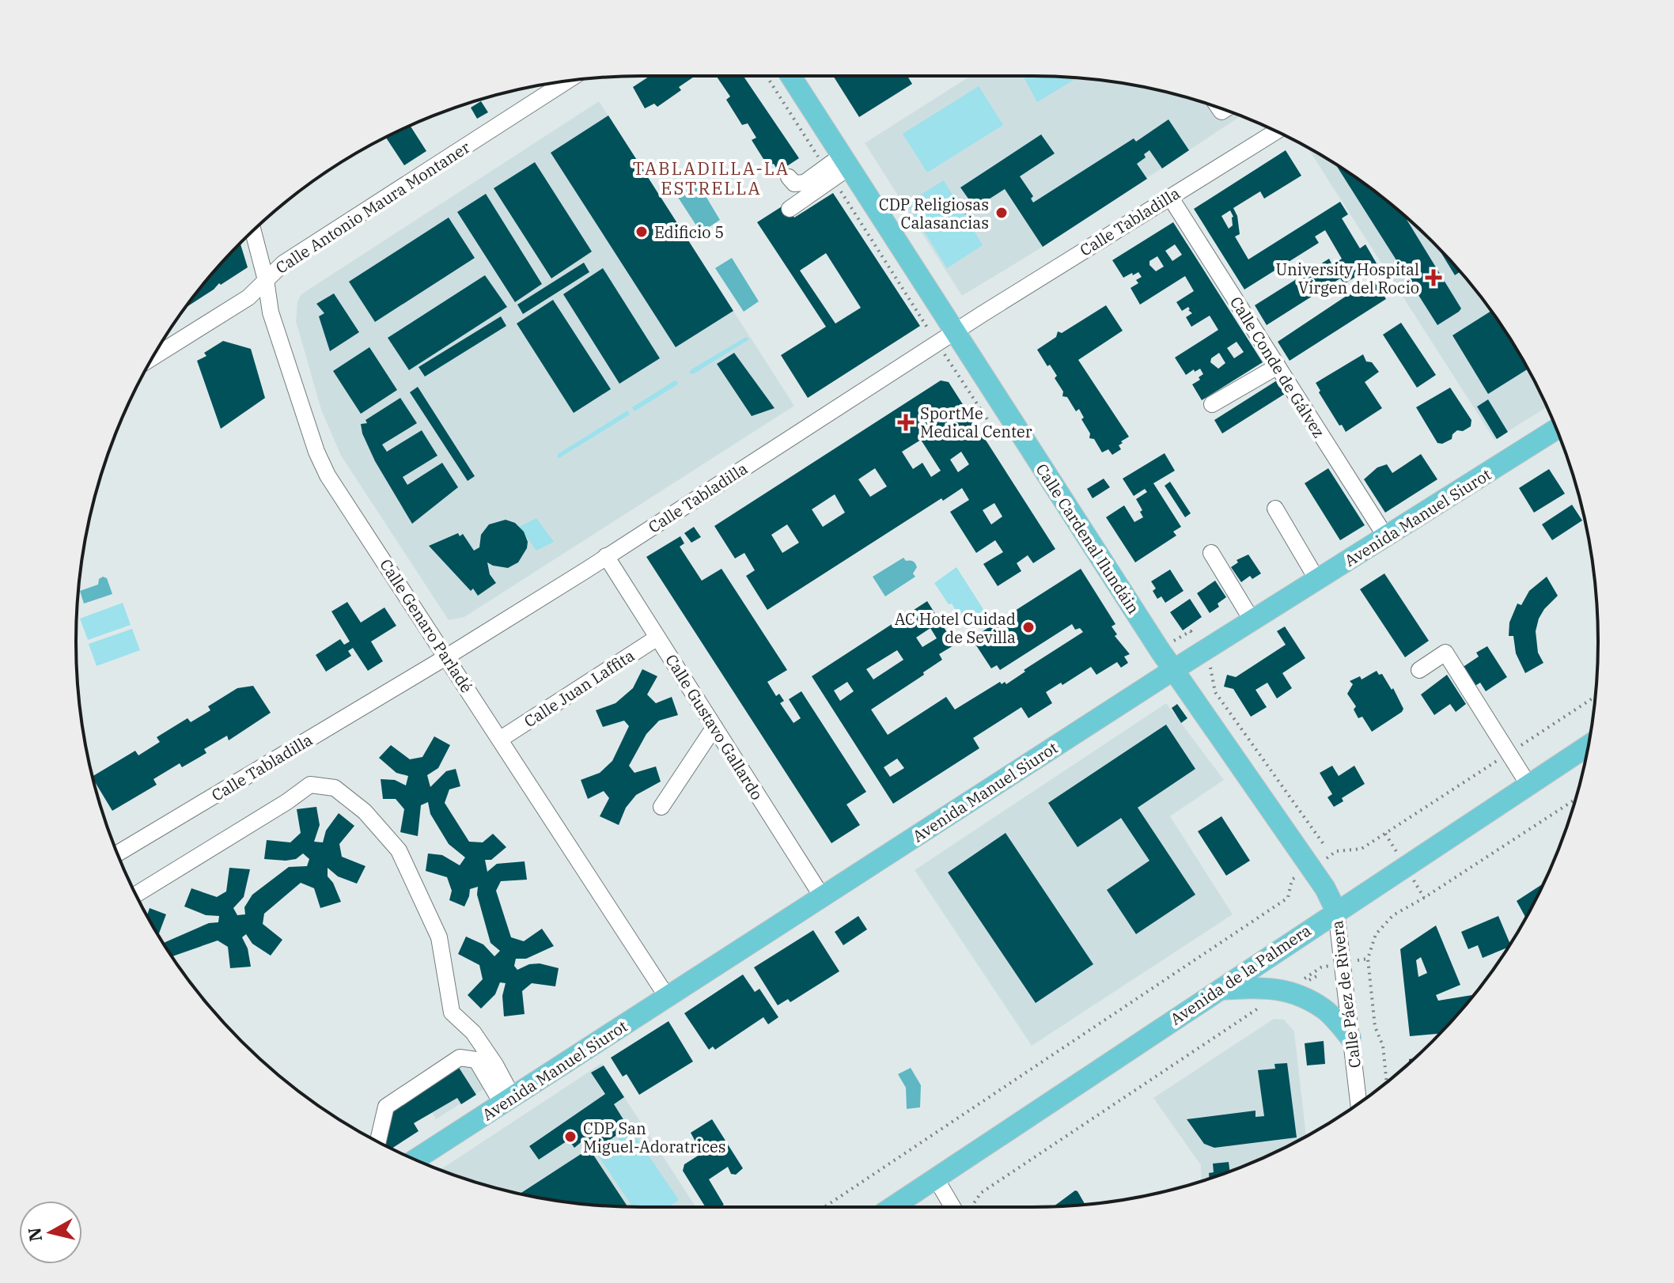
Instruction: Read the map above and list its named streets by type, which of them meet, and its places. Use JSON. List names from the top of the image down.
{
  "streets": {
    "main road": ["Avenida Manuel Siurot", "Calle Cardenal Ilundáin", "Avenida de la Palmera"],
    "street": [
      "Calle Antonio Maura Montaner",
      "Calle Tabladilla",
      "Calle Conde de Gálvez",
      "Calle Genaro Parladé",
      "Calle Juan Laffita",
      "Calle Gustavo Gallardo",
      "Calle Páez de Rivera"
    ]
  },
  "crossings": [
    ["Calle Antonio Maura Montaner", "Calle Genaro Parladé"],
    ["Calle Tabladilla", "Calle Conde de Gálvez"],
    ["Calle Tabladilla", "Calle Cardenal Ilundáin"],
    ["Calle Tabladilla", "Calle Genaro Parladé"],
    ["Calle Tabladilla", "Calle Gustavo Gallardo"],
    ["Calle Conde de Gálvez", "Avenida Manuel Siurot"],
    ["Avenida Manuel Siurot", "Calle Cardenal Ilundáin"],
    ["Avenida Manuel Siurot", "Calle Genaro Parladé"],
    ["Avenida Manuel Siurot", "Calle Gustavo Gallardo"],
    ["Calle Cardenal Ilundáin", "Avenida de la Palmera"],
    ["Calle Cardenal Ilundáin", "Calle Páez de Rivera"],
    ["Calle Genaro Parladé", "Calle Juan Laffita"],
    ["Calle Juan Laffita", "Calle Gustavo Gallardo"],
    ["Avenida de la Palmera", "Calle Páez de Rivera"]
  ],
  "districts": ["TABLADILLA-LA ESTRELLA"],
  "places": {
    "other": [
      "CDP Religiosas Calasancias",
      "Edificio 5",
      "AC Hotel Cuidad de Sevilla",
      "CDP San Miguel-Adoratrices"
    ],
    "health": ["University Hospital Virgen del Rocio", "SportMe Medical Center"]
  },
  "north": "left"
}
